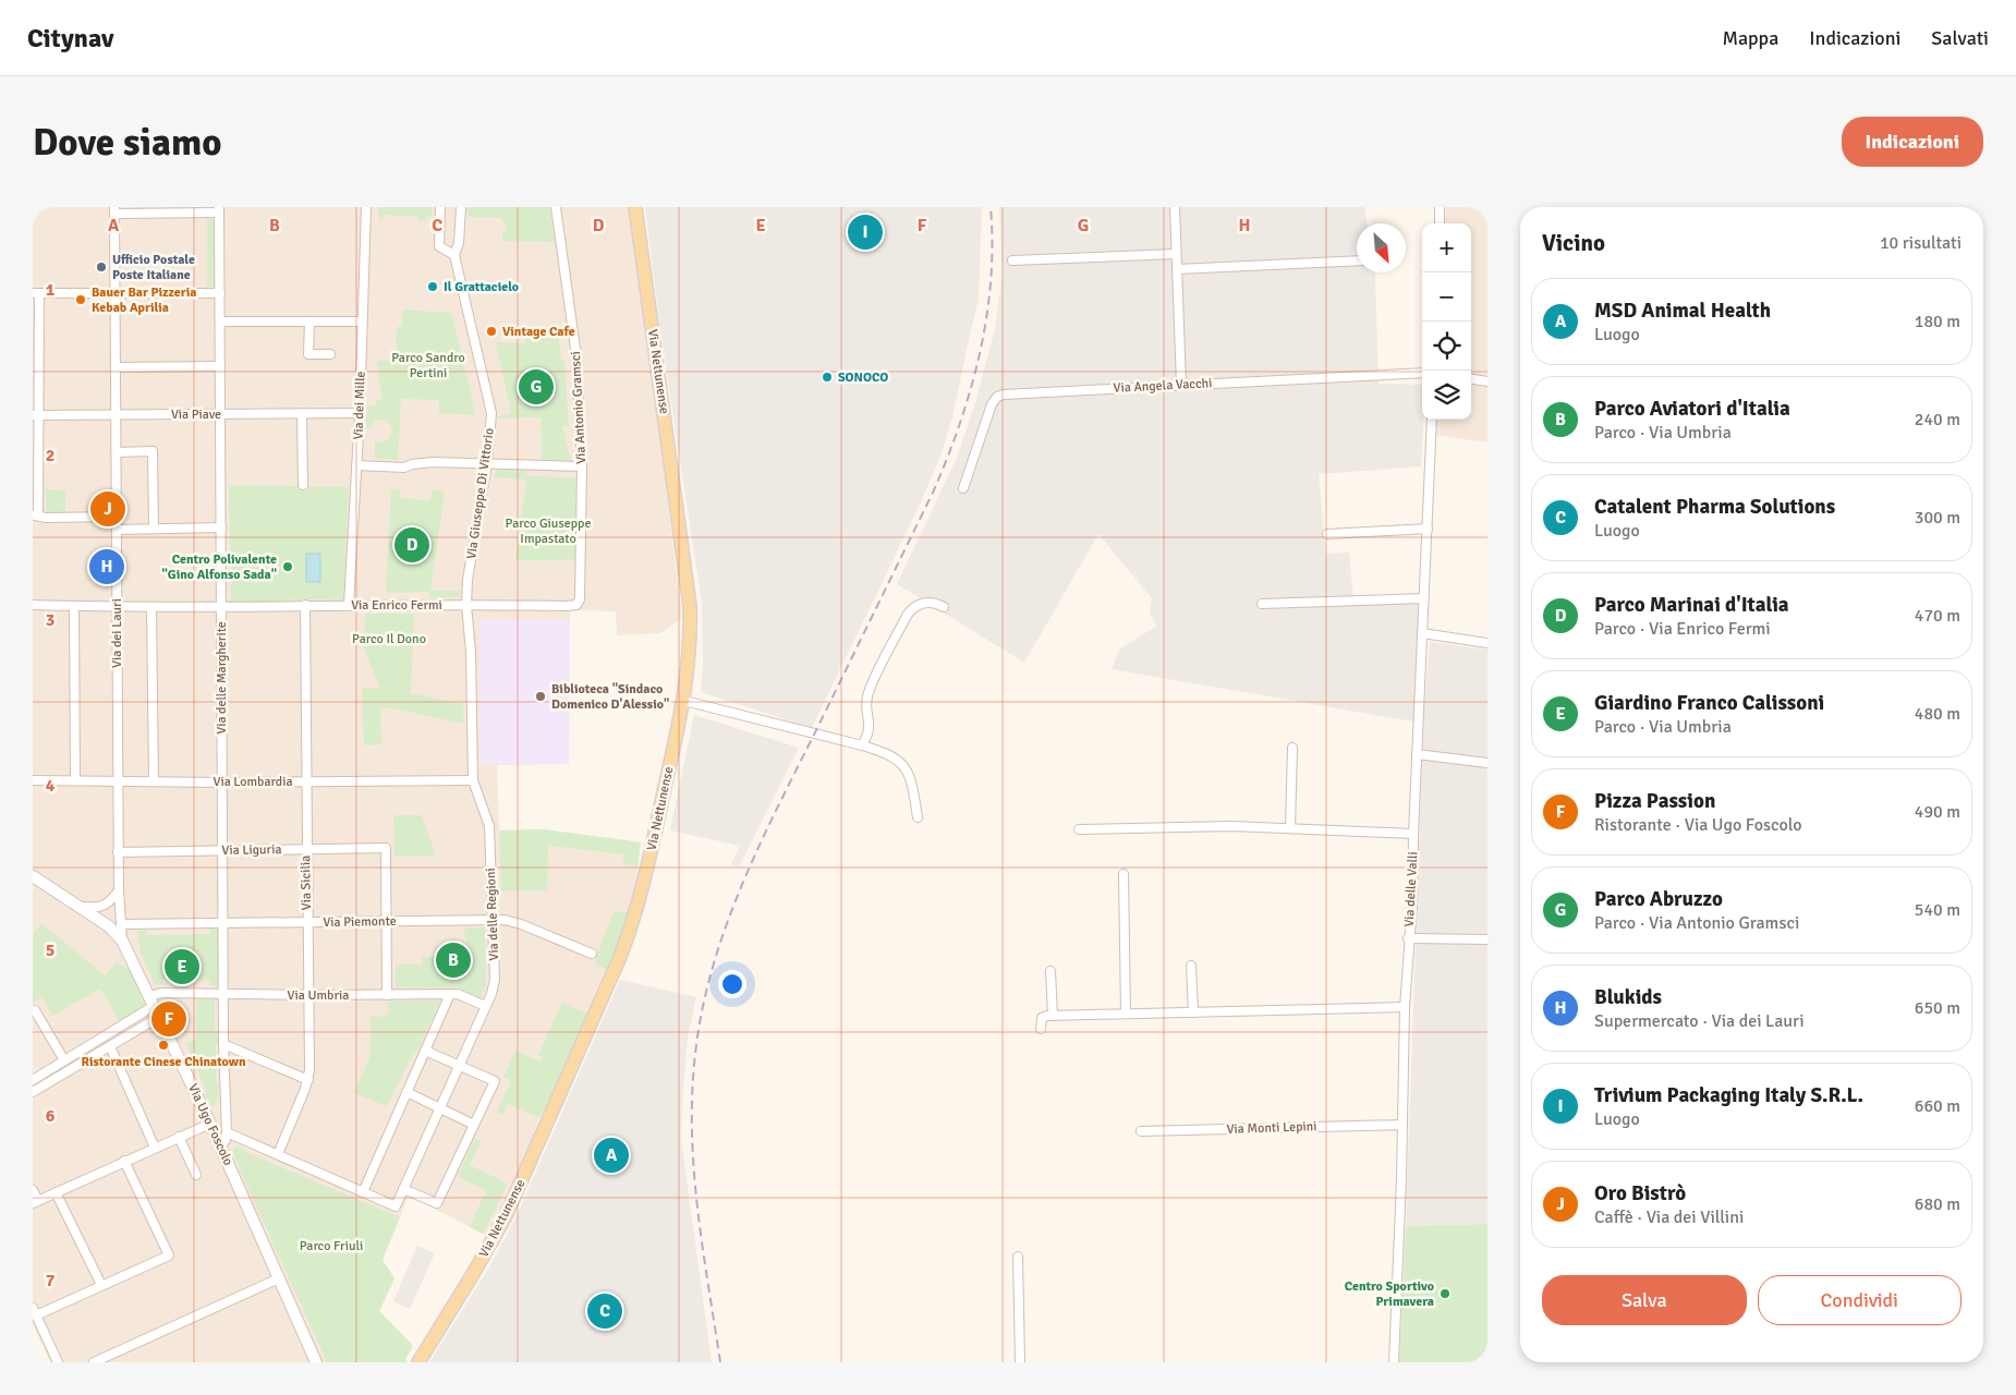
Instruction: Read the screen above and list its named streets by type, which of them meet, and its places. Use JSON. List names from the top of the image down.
{
  "streets": {
    "main road": ["Via Nettunense"],
    "street": [
      "Via Angela Vacchi",
      "Via dei Mille",
      "Via Antonio Gramsci",
      "Via Piave",
      "Via Giuseppe Di Vittorio",
      "Via Enrico Fermi",
      "Via dei Lauri",
      "Via delle Margherite",
      "Via Lombardia",
      "Via Liguria",
      "Via Sicilia",
      "Via delle Valli",
      "Via delle Regioni",
      "Via Piemonte",
      "Via Umbria",
      "Via Ugo Foscolo",
      "Via Monti Lepini"
    ]
  },
  "crossings": [
    ["Via dei Mille", "Via Piave"],
    ["Via dei Mille", "Via Enrico Fermi"],
    ["Via Antonio Gramsci", "Via Enrico Fermi"],
    ["Via Piave", "Via dei Lauri"],
    ["Via Piave", "Via delle Margherite"],
    ["Via Giuseppe Di Vittorio", "Via Enrico Fermi"],
    ["Via Giuseppe Di Vittorio", "Via delle Regioni"],
    ["Via Enrico Fermi", "Via dei Lauri"],
    ["Via Enrico Fermi", "Via delle Margherite"],
    ["Via Enrico Fermi", "Via Sicilia"],
    ["Via Enrico Fermi", "Via delle Regioni"],
    ["Via dei Lauri", "Via Lombardia"],
    ["Via dei Lauri", "Via Liguria"],
    ["Via dei Lauri", "Via Piemonte"],
    ["Via dei Lauri", "Via Ugo Foscolo"],
    ["Via delle Margherite", "Via Lombardia"],
    ["Via delle Margherite", "Via Liguria"],
    ["Via delle Margherite", "Via Piemonte"],
    ["Via delle Margherite", "Via Umbria"],
    ["Via delle Margherite", "Via Ugo Foscolo"],
    ["Via Lombardia", "Via Sicilia"],
    ["Via Lombardia", "Via delle Regioni"],
    ["Via Liguria", "Via Sicilia"],
    ["Via Liguria", "Via Piemonte"],
    ["Via Sicilia", "Via Piemonte"],
    ["Via Sicilia", "Via Umbria"],
    ["Via delle Valli", "Via Monti Lepini"],
    ["Via delle Regioni", "Via Piemonte"],
    ["Via delle Regioni", "Via Umbria"],
    ["Via Umbria", "Via Ugo Foscolo"]
  ],
  "parks": [
    "Parco Sandro Pertini",
    "Parco Giuseppe Impastato",
    "Parco Il Dono",
    "Parco Friuli"
  ],
  "places": [
    "Ufficio Postale Poste Italiane",
    "Il Grattacielo",
    "Bauer Bar Pizzeria Kebab Aprilia",
    "Vintage Cafe",
    "SONOCO",
    "Centro Polivalente \"Gino Alfonso Sada\"",
    "Biblioteca \"Sindaco Domenico D'Alessio\"",
    "Ristorante Cinese Chinatown",
    "Centro Sportivo Primavera"
  ],
  "north": "bottom right",
  "page": {
    "header": "Citynav",
    "nav": ["Mappa", "Indicazioni", "Salvati"],
    "buttons": [
      "Indicazioni",
      ["Salva", "Condividi"]
    ],
    "title": "Dove siamo",
    "heading": ["Vicino", "10 risultati"],
    "pins": [
      "I",
      "G",
      "J",
      "D",
      "H",
      "B",
      "E",
      "F",
      "A",
      "C"
    ],
    "map_buttons": ["+", "−"],
    "list": [
      {
        "mark": "A",
        "name": "MSD Animal Health",
        "note": "Luogo",
        "value": "180 m"
      },
      {
        "mark": "B",
        "name": "Parco Aviatori d'Italia",
        "note": "Parco · Via Umbria",
        "value": "240 m"
      },
      {
        "mark": "C",
        "name": "Catalent Pharma Solutions",
        "note": "Luogo",
        "value": "300 m"
      },
      {
        "mark": "D",
        "name": "Parco Marinai d'Italia",
        "note": "Parco · Via Enrico Fermi",
        "value": "470 m"
      },
      {
        "mark": "E",
        "name": "Giardino Franco Calissoni",
        "note": "Parco · Via Umbria",
        "value": "480 m"
      },
      {
        "mark": "F",
        "name": "Pizza Passion",
        "note": "Ristorante · Via Ugo Foscolo",
        "value": "490 m"
      },
      {
        "mark": "G",
        "name": "Parco Abruzzo",
        "note": "Parco · Via Antonio Gramsci",
        "value": "540 m"
      },
      {
        "mark": "H",
        "name": "Blukids",
        "note": "Supermercato · Via dei Lauri",
        "value": "650 m"
      },
      {
        "mark": "I",
        "name": "Trivium Packaging Italy S.R.L.",
        "note": "Luogo",
        "value": "660 m"
      },
      {
        "mark": "J",
        "name": "Oro Bistrò",
        "note": "Caffè · Via dei Villini",
        "value": "680 m"
      }
    ]
  },
  "grid": {
    "columns": [
      "A",
      "B",
      "C",
      "D",
      "E",
      "F",
      "G",
      "H"
    ],
    "rows": [
      "1",
      "2",
      "3",
      "4",
      "5",
      "6",
      "7"
    ]
  }
}
